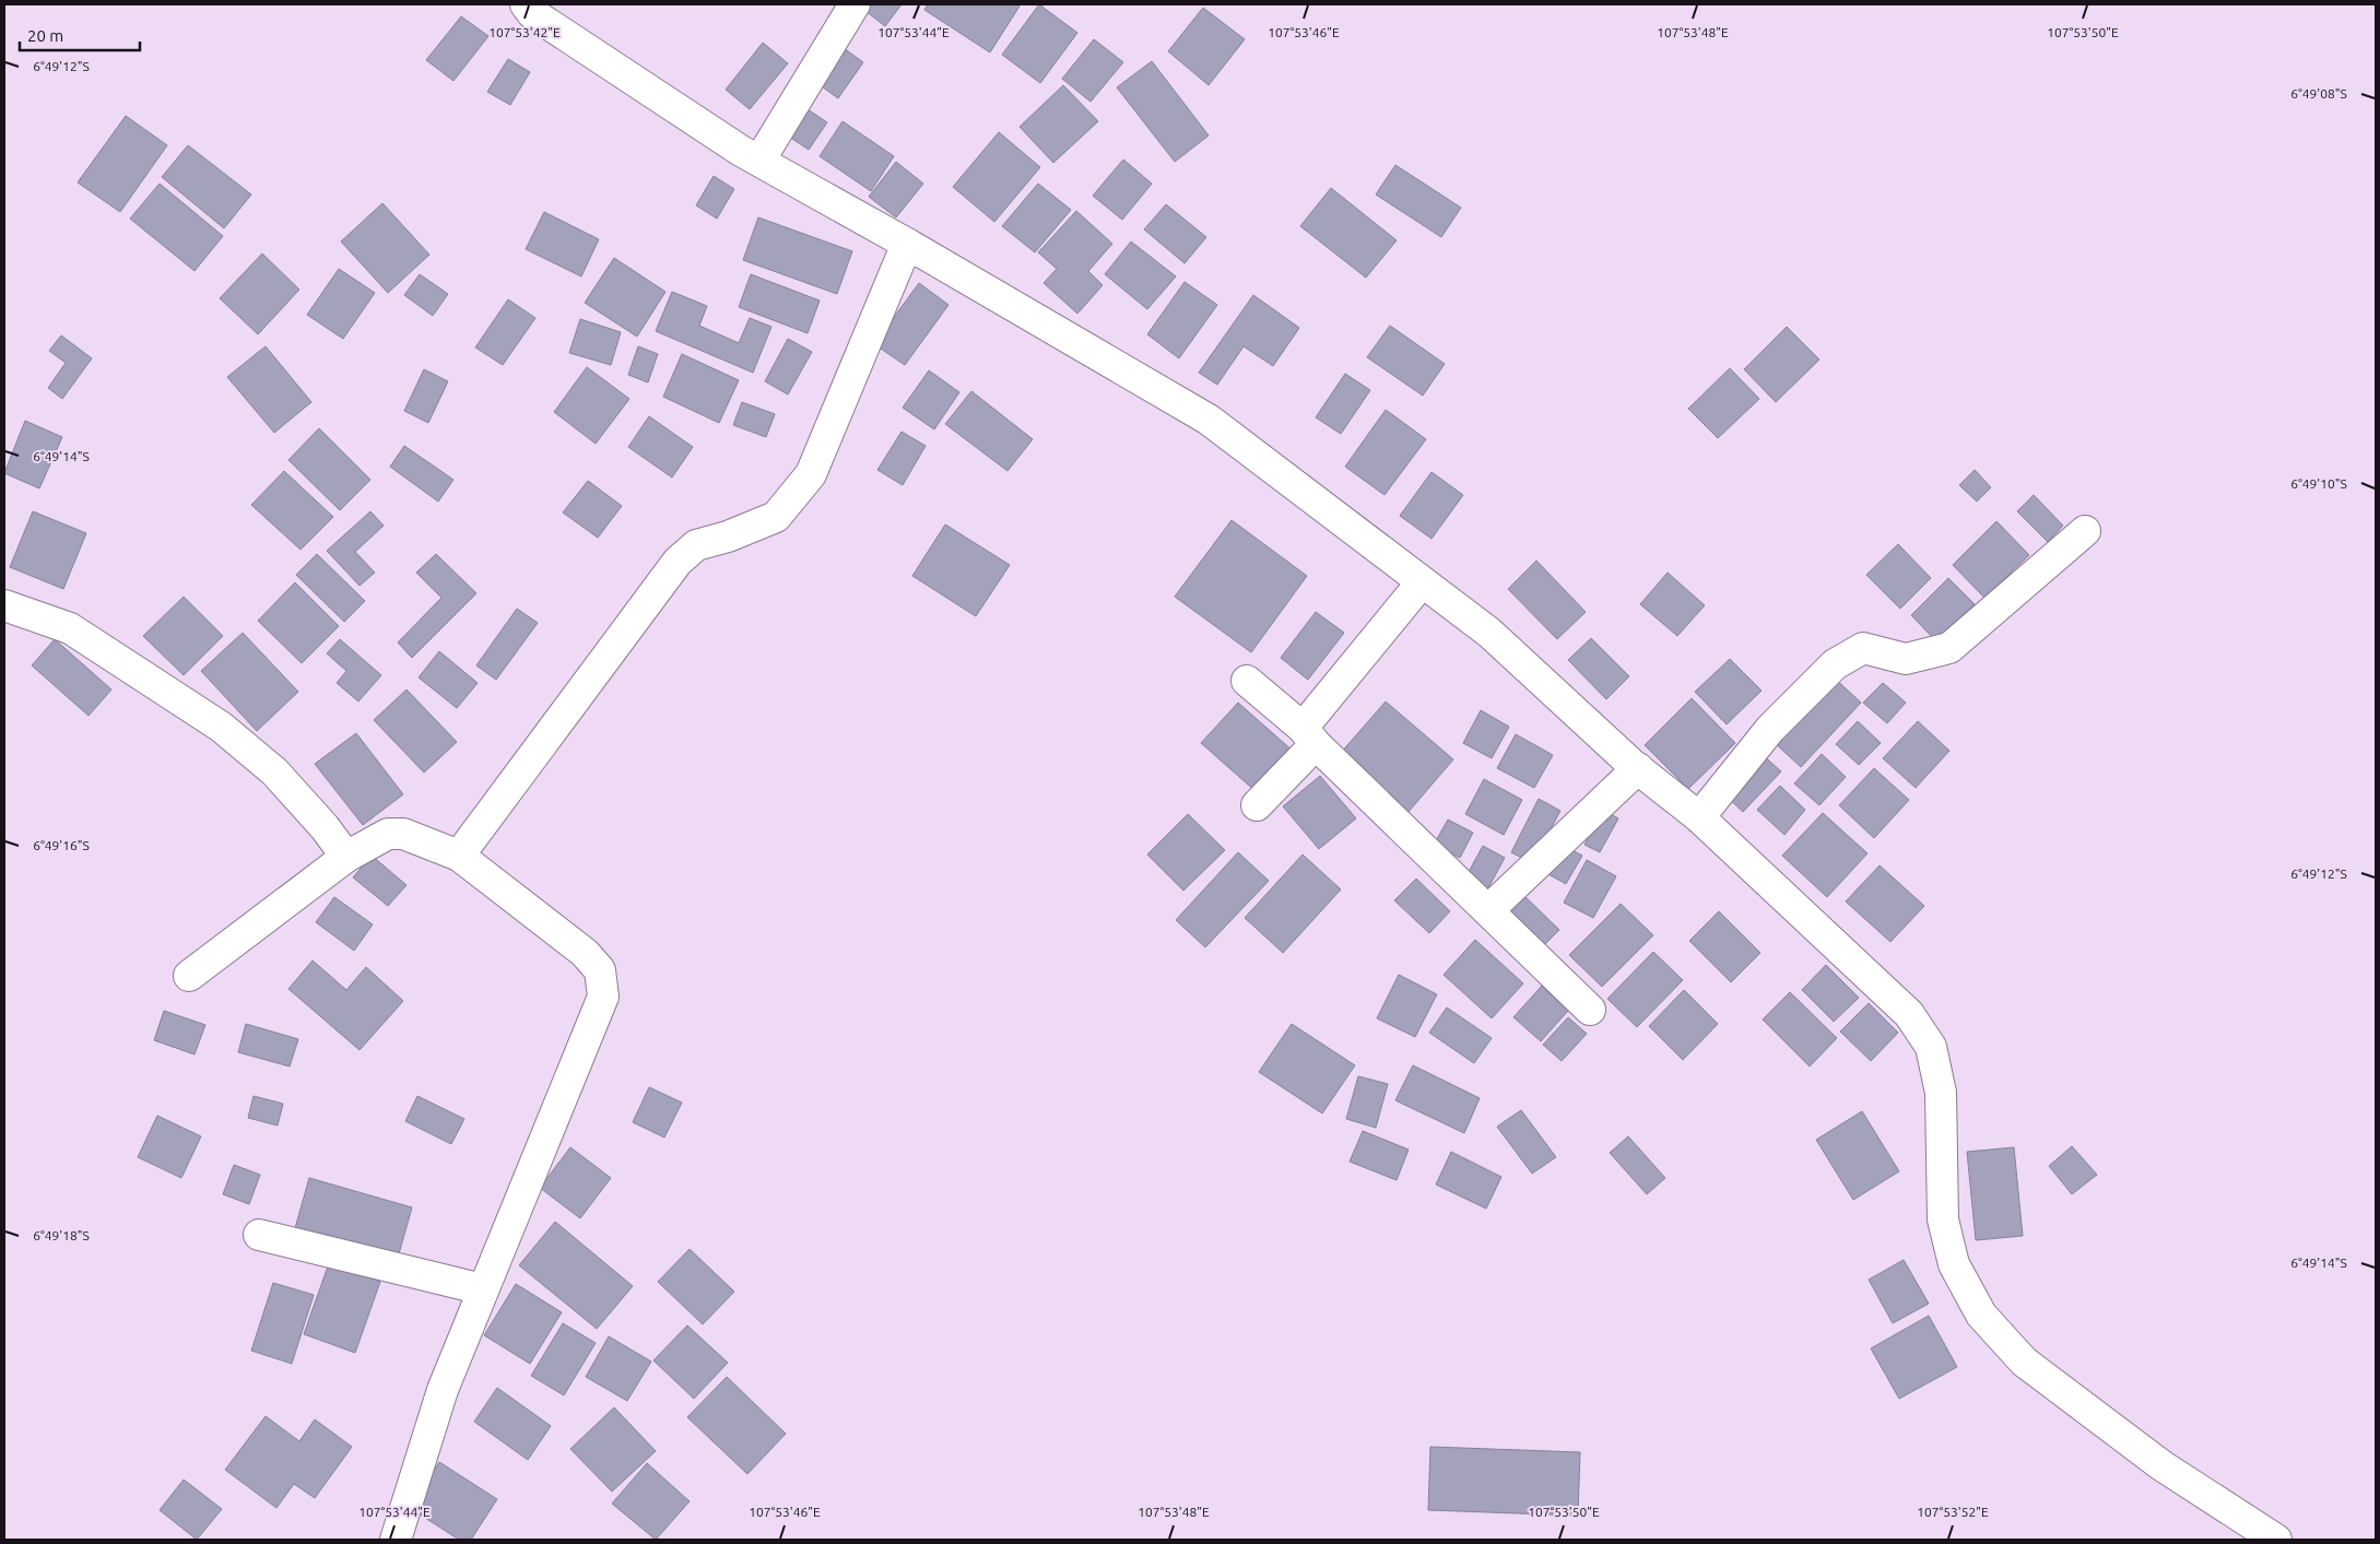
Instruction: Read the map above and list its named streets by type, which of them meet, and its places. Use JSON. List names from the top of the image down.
{
  "scale_bar": "20 m",
  "coordinates": [
    "107°53'44\"E",
    "107°53'46\"E",
    "107°53'48\"E",
    "107°53'50\"E",
    "107°53'42\"E",
    "6°49'12\"S",
    "6°49'08\"S",
    "6°49'14\"S",
    "6°49'10\"S",
    "6°49'16\"S",
    "6°49'18\"S",
    "107°53'52\"E"
  ]
}
